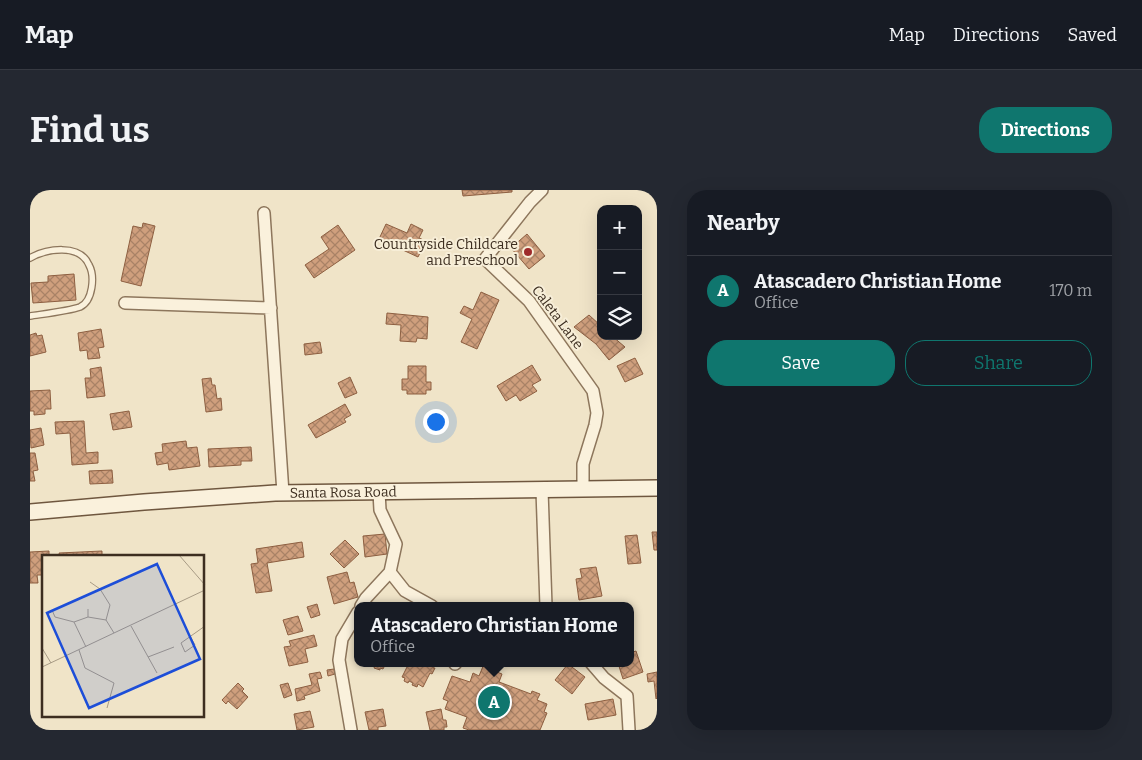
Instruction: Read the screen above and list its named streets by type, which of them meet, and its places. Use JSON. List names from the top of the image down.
{
  "streets": {
    "street": ["Caleta Lane", "Santa Rosa Road"]
  },
  "crossings": [
    ["Caleta Lane", "Santa Rosa Road"]
  ],
  "places": ["Countryside Childcare and Preschool"],
  "page": {
    "header": "Map",
    "nav": ["Map", "Directions", "Saved"],
    "buttons": [
      "Directions",
      ["Save", "Share"]
    ],
    "title": "Find us",
    "heading": "Nearby",
    "map_buttons": ["+", "−"],
    "list": [
      {
        "mark": "A",
        "name": "Atascadero Christian Home",
        "note": "Office",
        "value": "170 m"
      }
    ],
    "popup": ["Atascadero Christian Home", "Office"],
    "pins": "A"
  }
}
